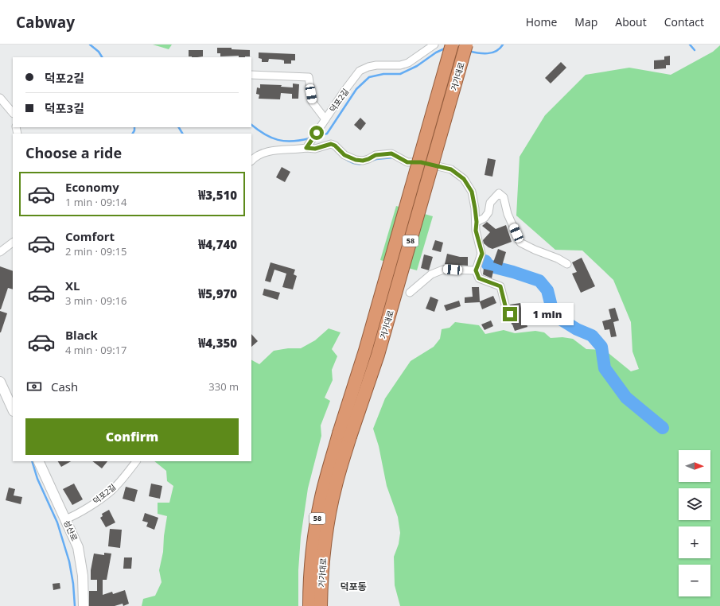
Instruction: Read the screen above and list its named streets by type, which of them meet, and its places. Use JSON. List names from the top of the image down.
{
  "streets": {
    "highway": ["거가대로", "58"],
    "street": ["덕포2길", "성산로"]
  },
  "crossings": [
    ["덕포2길", "성산로"]
  ],
  "districts": ["덕포동"],
  "north": "right",
  "page": {
    "header": "Cabway",
    "nav": [
      "Home",
      "Map",
      "About",
      "Contact"
    ],
    "banner": ["덕포2길", "덕포3길"],
    "heading": "Choose a ride",
    "list": [
      {
        "name": "Economy",
        "note": "1 min · 09:14",
        "value": "₩3,510"
      },
      {
        "name": "Comfort",
        "note": "2 min · 09:15",
        "value": "₩4,740"
      },
      {
        "name": "XL",
        "note": "3 min · 09:16",
        "value": "₩5,970"
      },
      {
        "name": "Black",
        "note": "4 min · 09:17",
        "value": "₩4,350"
      }
    ],
    "bubble": "1 min",
    "pay": ["Cash", "330 m"],
    "buttons": "Confirm",
    "map_buttons": ["+", "−"]
  }
}
